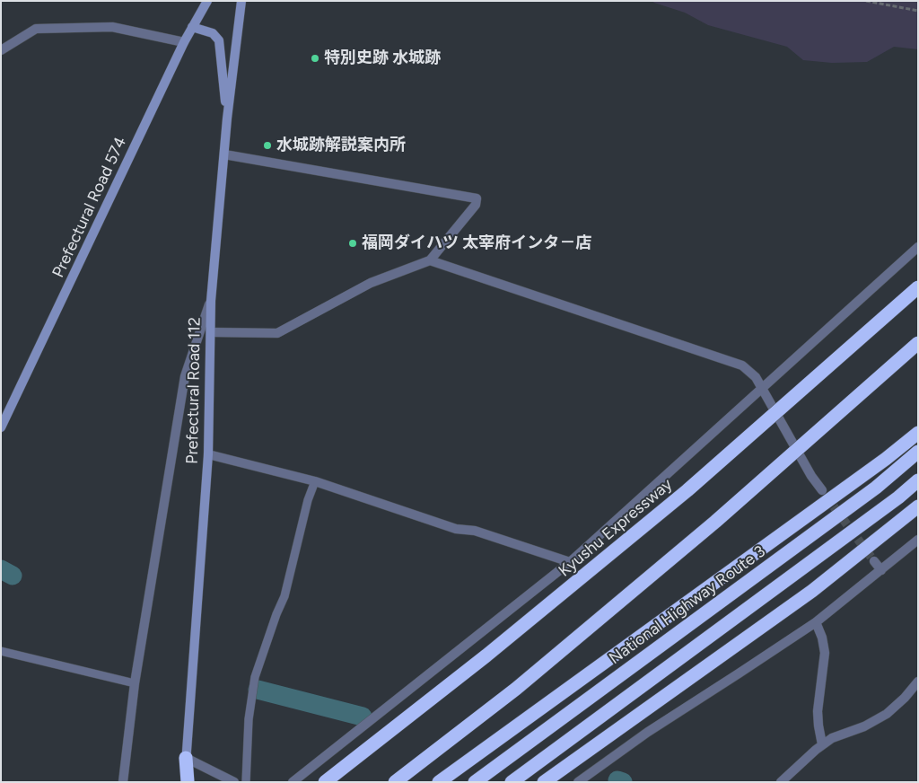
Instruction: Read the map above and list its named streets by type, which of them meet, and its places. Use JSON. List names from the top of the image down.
{
  "streets": {
    "highway": ["Kyushu Expressway", "National Highway Route 3"],
    "main road": ["Prefectural Road 574", "Prefectural Road 112"]
  },
  "places": ["特別史跡 水城跡", "水城跡解説案内所", "福岡ダイハツ 太宰府インタ－店"]
}
